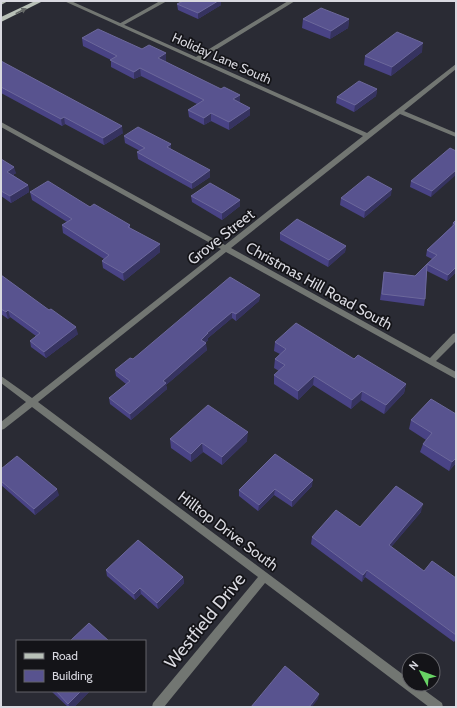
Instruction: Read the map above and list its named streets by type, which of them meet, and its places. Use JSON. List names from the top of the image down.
{
  "streets": {
    "street": [
      "Holiday Lane South",
      "Grove Street",
      "Christmas Hill Road South",
      "Hilltop Drive South",
      "Westfield Drive"
    ]
  },
  "crossings": [
    ["Holiday Lane South", "Grove Street"],
    ["Grove Street", "Christmas Hill Road South"],
    ["Grove Street", "Hilltop Drive South"],
    ["Hilltop Drive South", "Westfield Drive"]
  ],
  "legend": ["Road", "Building"],
  "north": "top left"
}
